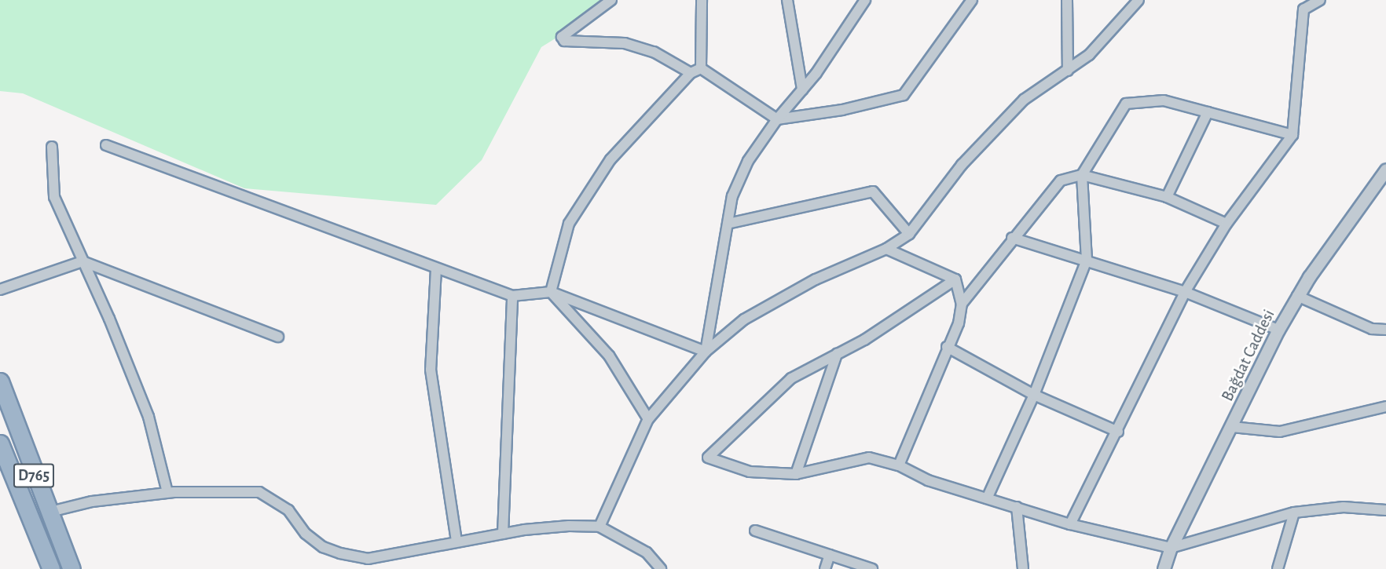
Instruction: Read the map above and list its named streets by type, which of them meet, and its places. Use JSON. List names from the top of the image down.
{
  "streets": {
    "highway": ["D765"],
    "street": ["Bağdat Caddesi"]
  }
}
